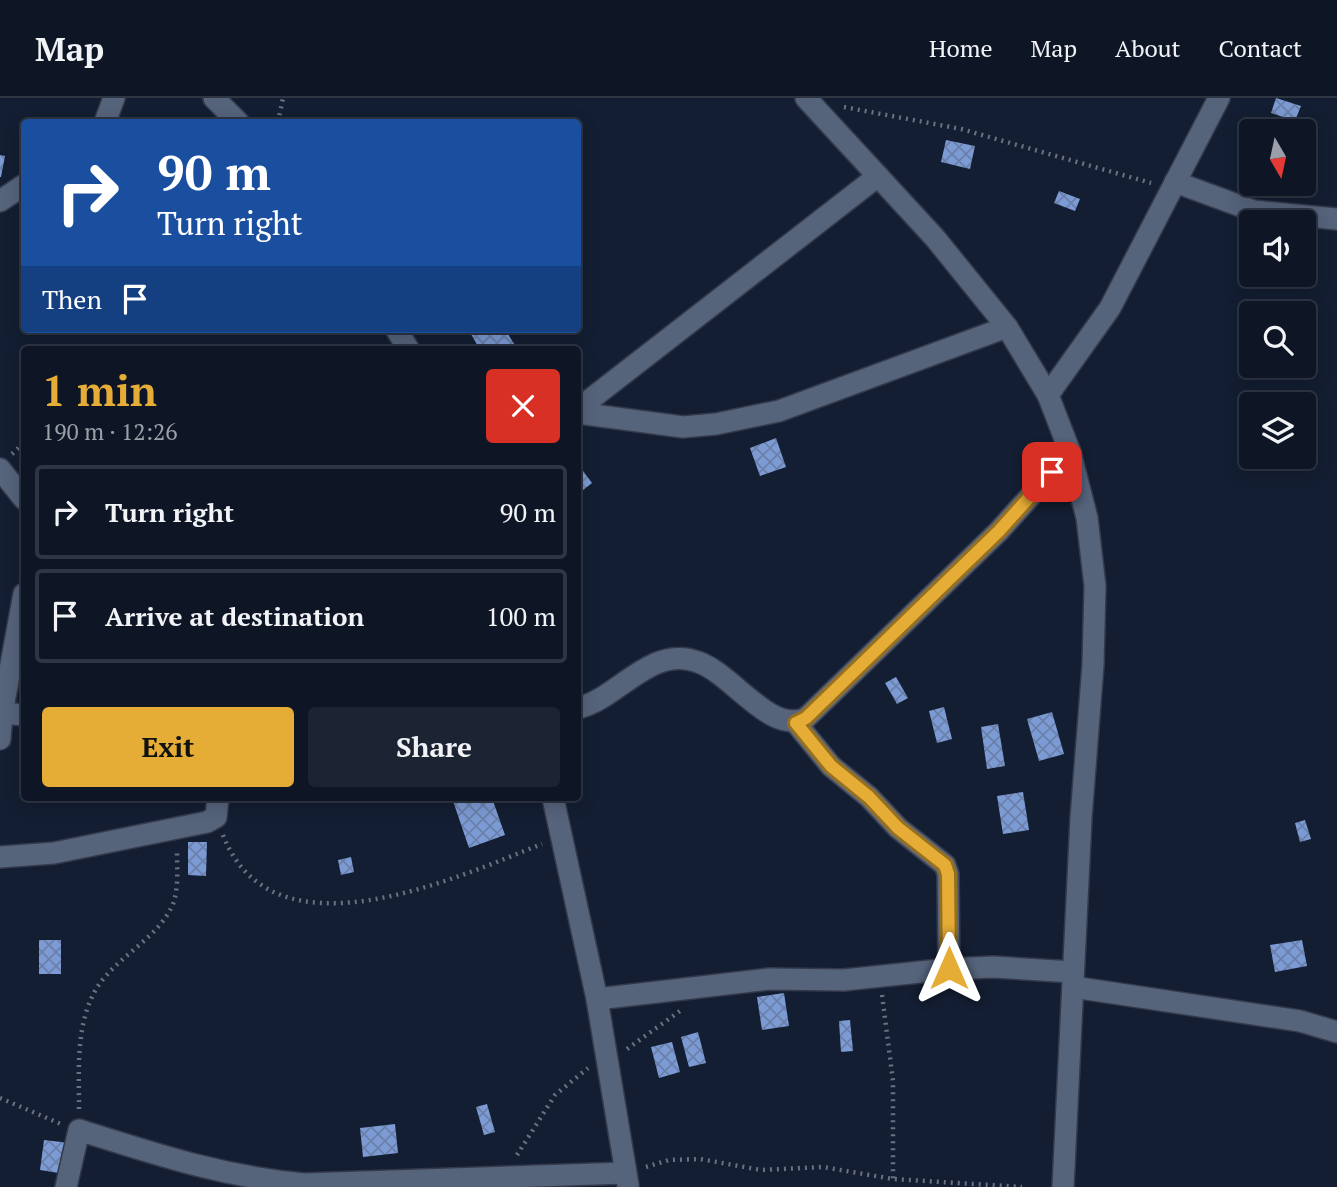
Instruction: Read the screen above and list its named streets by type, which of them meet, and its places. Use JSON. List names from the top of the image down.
{
  "north": "bottom",
  "page": {
    "header": "Map",
    "nav": [
      "Home",
      "Map",
      "About",
      "Contact"
    ],
    "turn": ["90 m", "Turn right"],
    "then": "Then",
    "heading": ["1 min", "190 m · 12:26"],
    "list": [
      {
        "name": "Turn right",
        "value": "90 m"
      },
      {
        "name": "Arrive at destination",
        "value": "100 m"
      }
    ],
    "buttons": ["Exit", "Share"]
  }
}
